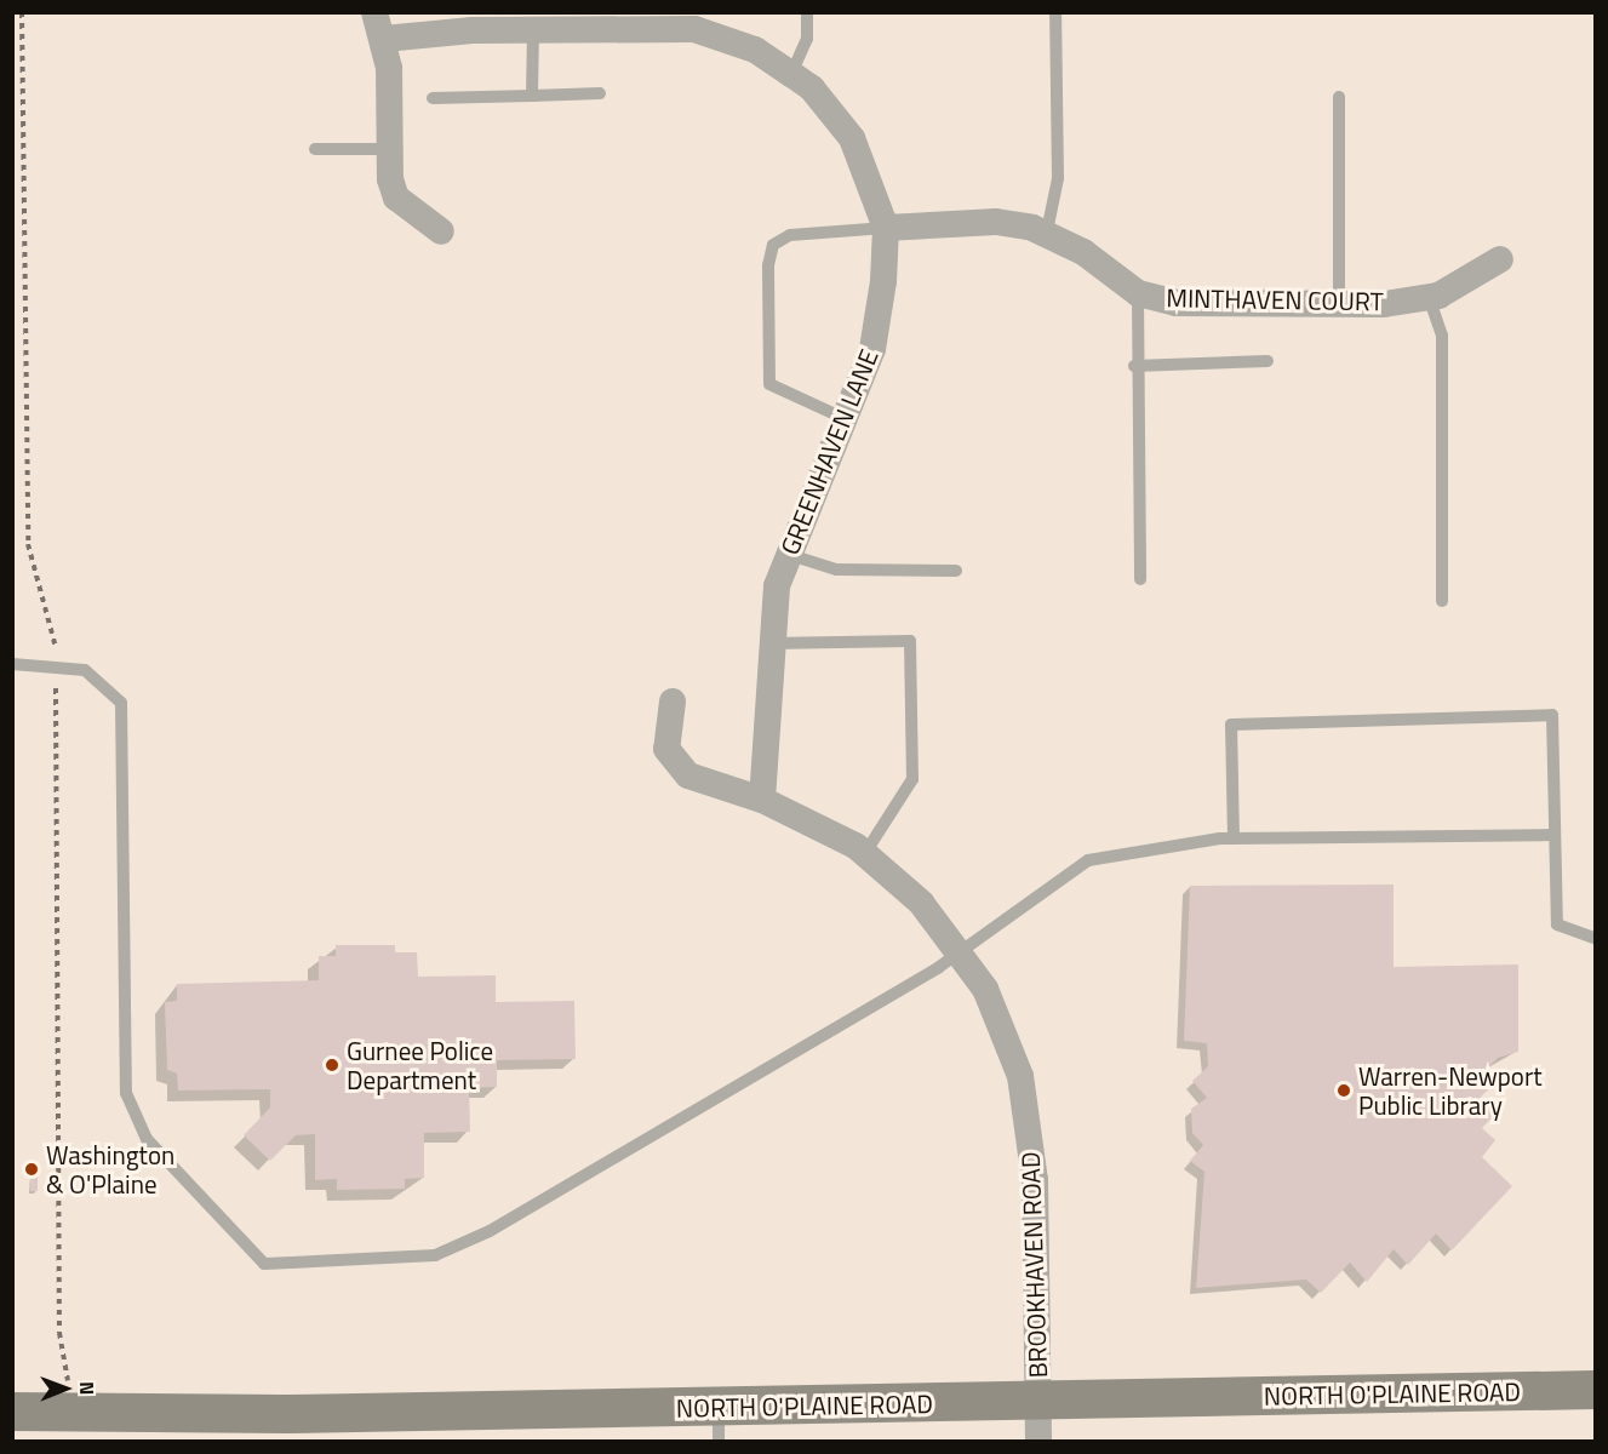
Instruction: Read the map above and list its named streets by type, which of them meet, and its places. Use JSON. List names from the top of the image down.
{
  "streets": {
    "street": [
      "MINTHAVEN COURT",
      "GREENHAVEN LANE",
      "BROOKHAVEN ROAD",
      "NORTH O'PLAINE ROAD"
    ]
  },
  "crossings": [
    ["MINTHAVEN COURT", "GREENHAVEN LANE"],
    ["GREENHAVEN LANE", "BROOKHAVEN ROAD"],
    ["BROOKHAVEN ROAD", "NORTH O'PLAINE ROAD"]
  ],
  "places": ["Gurnee Police Department", "Warren-Newport Public Library", "Washington & O'Plaine"],
  "north": "right"
}
